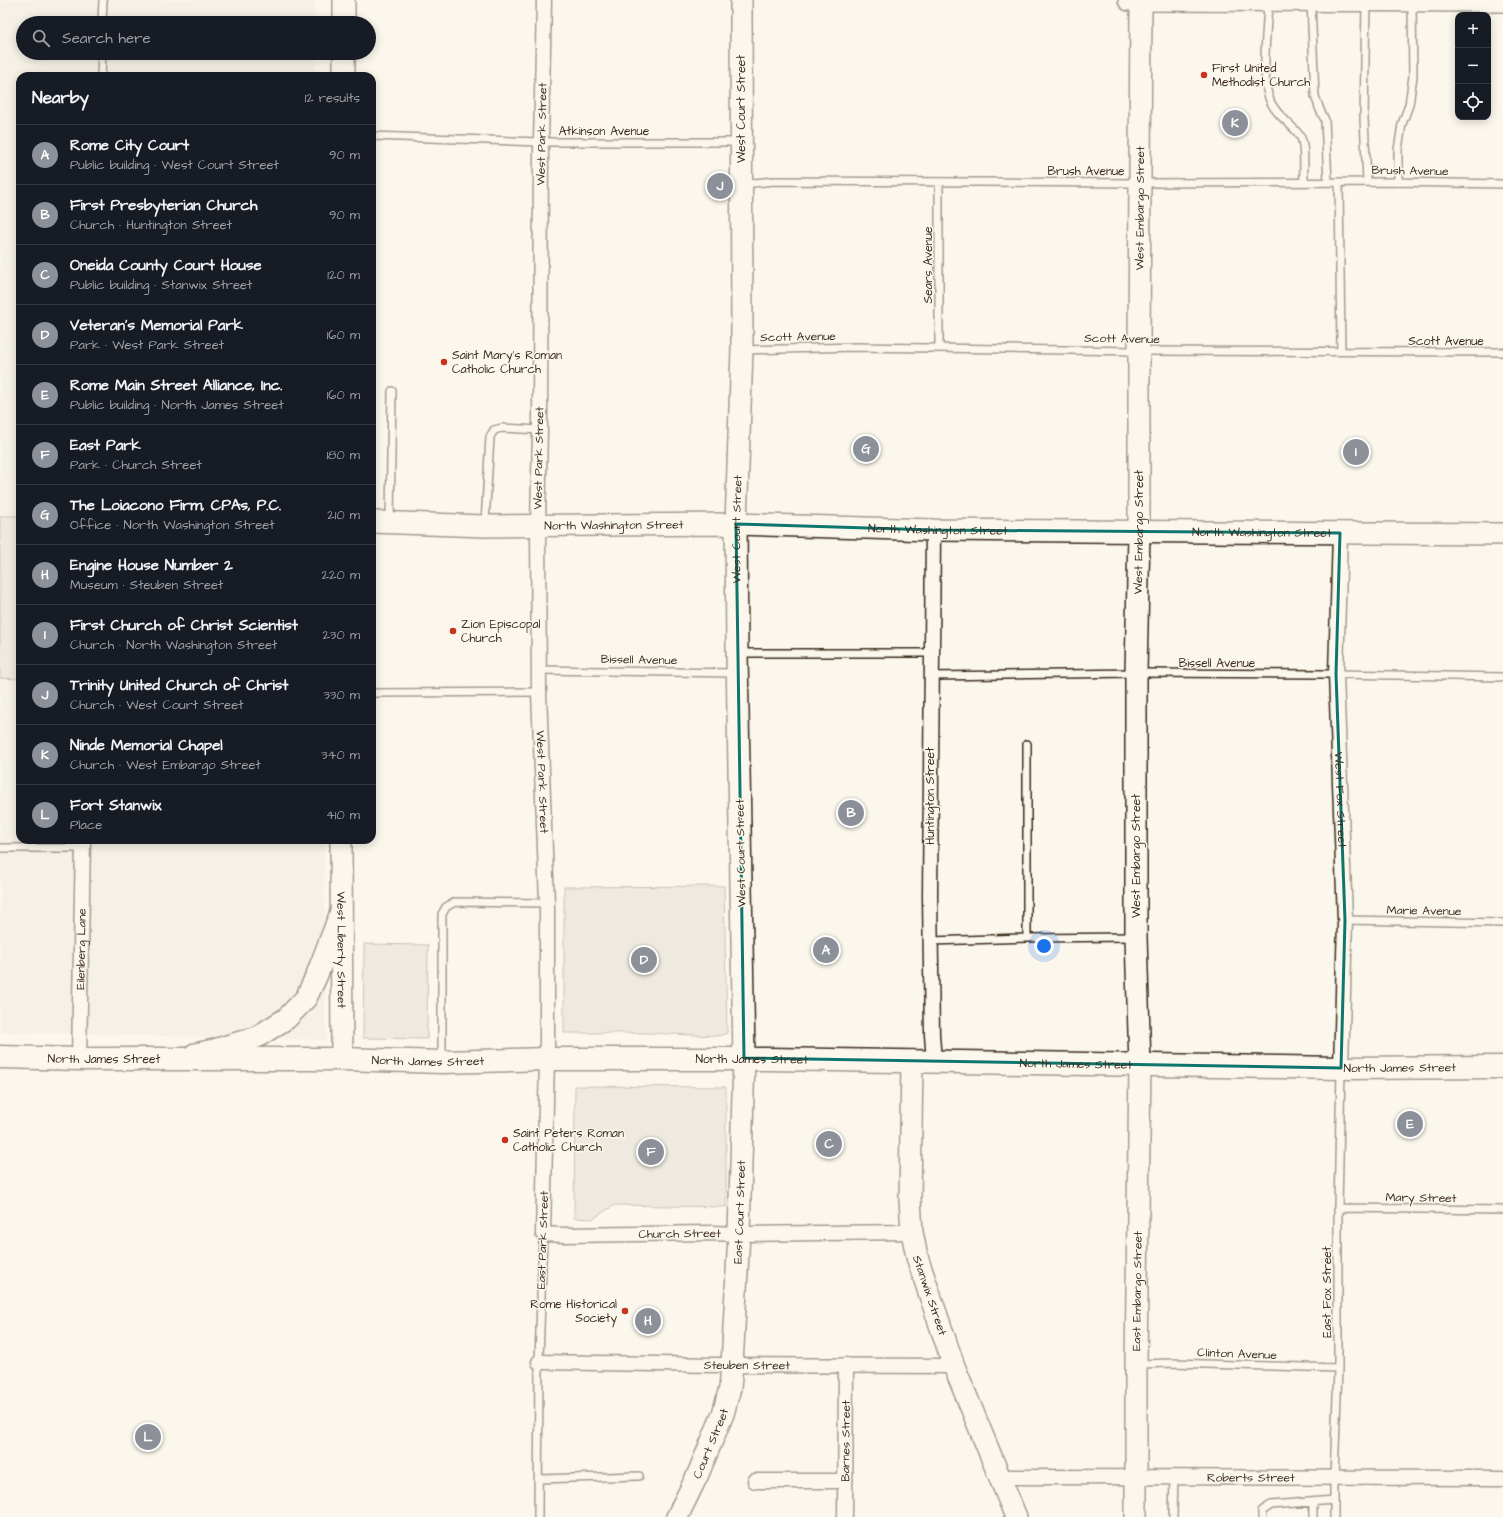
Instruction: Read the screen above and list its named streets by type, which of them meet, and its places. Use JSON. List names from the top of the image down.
{
  "streets": {
    "main road": ["North James Street"],
    "street": [
      "West Court Street",
      "West Park Street",
      "West Embargo Street",
      "North Washington Street",
      "Huntington Street",
      "West Fox Street",
      "Eilenberg Lane",
      "West Liberty Street",
      "East Court Street",
      "Church Street",
      "East Park Street",
      "East Embargo Street",
      "Stanwix Street",
      "Steuben Street",
      "Barnes Street",
      "Court Street",
      "Roberts Street"
    ],
    "lane": [
      "Atkinson Avenue",
      "Brush Avenue",
      "Sears Avenue",
      "Scott Avenue",
      "Bissell Avenue",
      "Marie Avenue",
      "Mary Street",
      "East Fox Street",
      "Clinton Avenue"
    ]
  },
  "crossings": [
    ["West Court Street", "Atkinson Avenue"],
    ["West Court Street", "Brush Avenue"],
    ["West Court Street", "Scott Avenue"],
    ["West Court Street", "North Washington Street"],
    ["West Court Street", "Bissell Avenue"],
    ["West Court Street", "North James Street"],
    ["West Court Street", "East Court Street"],
    ["Atkinson Avenue", "West Park Street"],
    ["West Park Street", "North Washington Street"],
    ["West Park Street", "Bissell Avenue"],
    ["West Park Street", "North James Street"],
    ["West Park Street", "East Park Street"],
    ["Brush Avenue", "West Embargo Street"],
    ["Brush Avenue", "Sears Avenue"],
    ["West Embargo Street", "Scott Avenue"],
    ["West Embargo Street", "North Washington Street"],
    ["West Embargo Street", "Bissell Avenue"],
    ["West Embargo Street", "North James Street"],
    ["West Embargo Street", "East Embargo Street"],
    ["Sears Avenue", "Scott Avenue"],
    ["North Washington Street", "Huntington Street"],
    ["North Washington Street", "West Fox Street"],
    ["Bissell Avenue", "Huntington Street"],
    ["Bissell Avenue", "West Fox Street"],
    ["Huntington Street", "North James Street"],
    ["West Fox Street", "Marie Avenue"],
    ["West Fox Street", "North James Street"],
    ["West Fox Street", "East Fox Street"],
    ["Eilenberg Lane", "North James Street"],
    ["West Liberty Street", "North James Street"],
    ["North James Street", "East Court Street"],
    ["North James Street", "East Park Street"],
    ["North James Street", "East Embargo Street"],
    ["North James Street", "East Fox Street"],
    ["North James Street", "Stanwix Street"],
    ["Mary Street", "East Fox Street"],
    ["East Court Street", "Church Street"],
    ["East Court Street", "Steuben Street"],
    ["East Court Street", "Court Street"],
    ["Church Street", "East Park Street"],
    ["Church Street", "Stanwix Street"],
    ["East Park Street", "Steuben Street"],
    ["East Embargo Street", "Clinton Avenue"],
    ["East Embargo Street", "Roberts Street"],
    ["East Fox Street", "Clinton Avenue"],
    ["East Fox Street", "Roberts Street"],
    ["Stanwix Street", "Steuben Street"],
    ["Stanwix Street", "Roberts Street"],
    ["Steuben Street", "Barnes Street"],
    ["Steuben Street", "Court Street"]
  ],
  "places": [
    "First United Methodist Church",
    "Saint Mary's Roman Catholic Church",
    "Zion Episcopal Church",
    "Saint Peters Roman Catholic Church",
    "Rome Historical Society"
  ],
  "page": {
    "map_buttons": ["+", "−"],
    "search": "Search here",
    "heading": ["Nearby", "12 results"],
    "pins": [
      "K",
      "J",
      "G",
      "I",
      "B",
      "A",
      "D",
      "E",
      "C",
      "F",
      "H",
      "L"
    ],
    "list": [
      {
        "mark": "A",
        "name": "Rome City Court",
        "note": "Public building · West Court Street",
        "value": "90 m"
      },
      {
        "mark": "B",
        "name": "First Presbyterian Church",
        "note": "Church · Huntington Street",
        "value": "90 m"
      },
      {
        "mark": "C",
        "name": "Oneida County Court House",
        "note": "Public building · Stanwix Street",
        "value": "120 m"
      },
      {
        "mark": "D",
        "name": "Veteran's Memorial Park",
        "note": "Park · West Park Street",
        "value": "160 m"
      },
      {
        "mark": "E",
        "name": "Rome Main Street Alliance, Inc.",
        "note": "Public building · North James Street",
        "value": "160 m"
      },
      {
        "mark": "F",
        "name": "East Park",
        "note": "Park · Church Street",
        "value": "180 m"
      },
      {
        "mark": "G",
        "name": "The Loiacono Firm, CPAs, P.C.",
        "note": "Office · North Washington Street",
        "value": "210 m"
      },
      {
        "mark": "H",
        "name": "Engine House Number 2",
        "note": "Museum · Steuben Street",
        "value": "220 m"
      },
      {
        "mark": "I",
        "name": "First Church of Christ Scientist",
        "note": "Church · North Washington Street",
        "value": "230 m"
      },
      {
        "mark": "J",
        "name": "Trinity United Church of Christ",
        "note": "Church · West Court Street",
        "value": "330 m"
      },
      {
        "mark": "K",
        "name": "Ninde Memorial Chapel",
        "note": "Church · West Embargo Street",
        "value": "340 m"
      },
      {
        "mark": "L",
        "name": "Fort Stanwix",
        "note": "Place",
        "value": "410 m"
      }
    ]
  }
}
